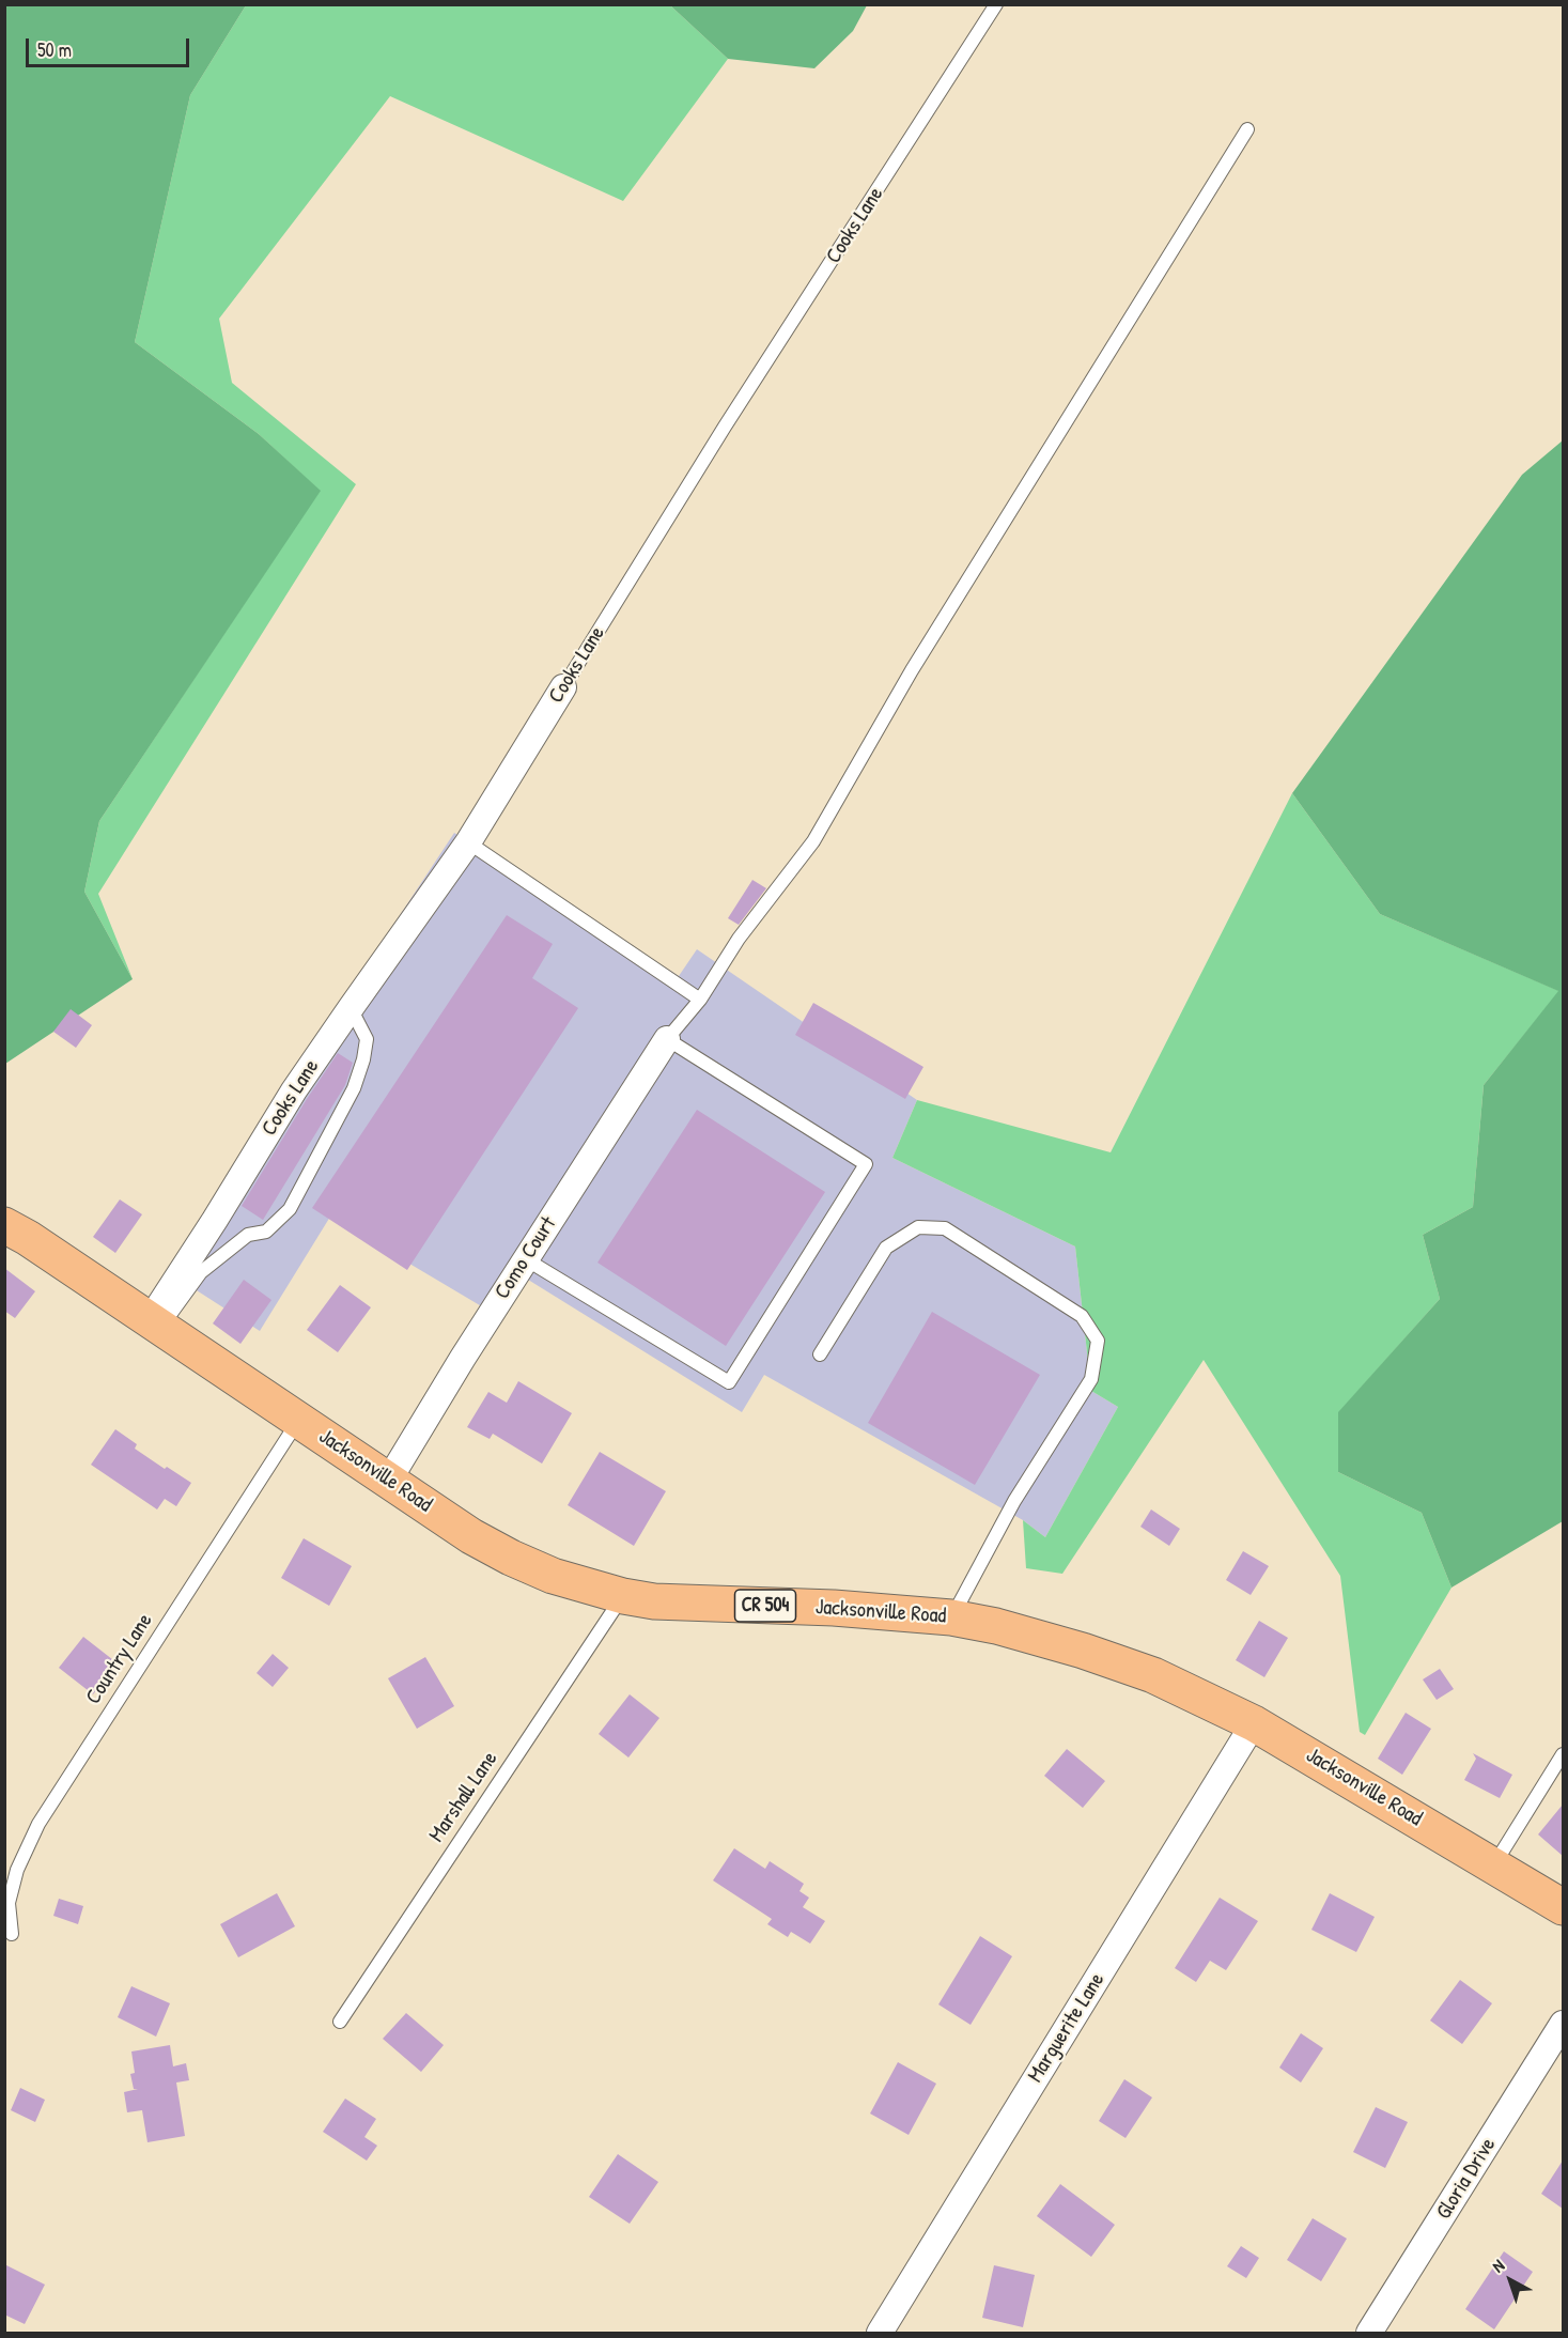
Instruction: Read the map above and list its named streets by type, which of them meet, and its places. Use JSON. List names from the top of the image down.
{
  "streets": {
    "main road": ["Jacksonville Road", "CR 504"],
    "street": [
      "Cooks Lane",
      "Como Court",
      "Marguerite Lane",
      "Gloria Drive"
    ],
    "lane": ["Country Lane", "Marshall Lane"]
  },
  "crossings": [
    ["Cooks Lane", "Jacksonville Road"],
    ["Como Court", "Jacksonville Road"],
    ["Jacksonville Road", "Country Lane"],
    ["Jacksonville Road", "Marshall Lane"],
    ["Jacksonville Road", "Marguerite Lane"]
  ],
  "scale_bar": "50 m",
  "north": "top left"
}
